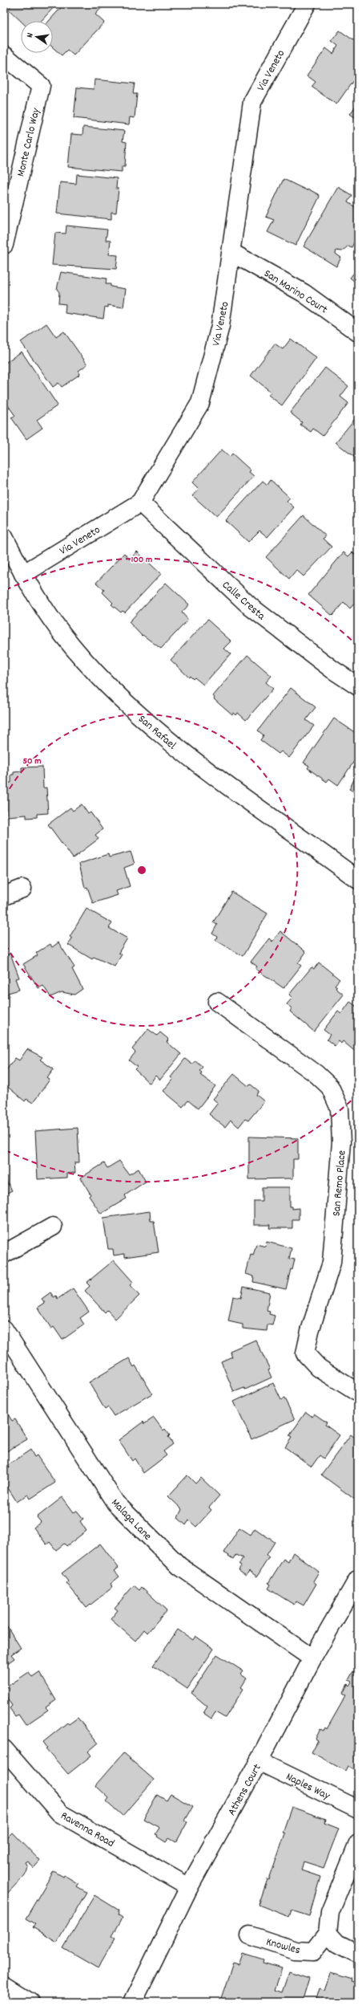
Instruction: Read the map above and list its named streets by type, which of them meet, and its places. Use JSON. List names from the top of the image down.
{
  "streets": {
    "street": [
      "Via Veneto",
      "Monte Carlo Way",
      "San Marino Court",
      "Calle Cresta",
      "San Rafael",
      "San Remo Place",
      "Malaga Lane",
      "Naples Way",
      "Athens Court",
      "Ravenna Road",
      "Knowles"
    ]
  },
  "crossings": [
    ["Via Veneto", "San Marino Court"],
    ["Via Veneto", "Calle Cresta"],
    ["Via Veneto", "San Rafael"],
    ["Malaga Lane", "Athens Court"],
    ["Naples Way", "Athens Court"],
    ["Athens Court", "Ravenna Road"]
  ],
  "north": "left",
  "rings": ["100 m", "50 m"]
}
